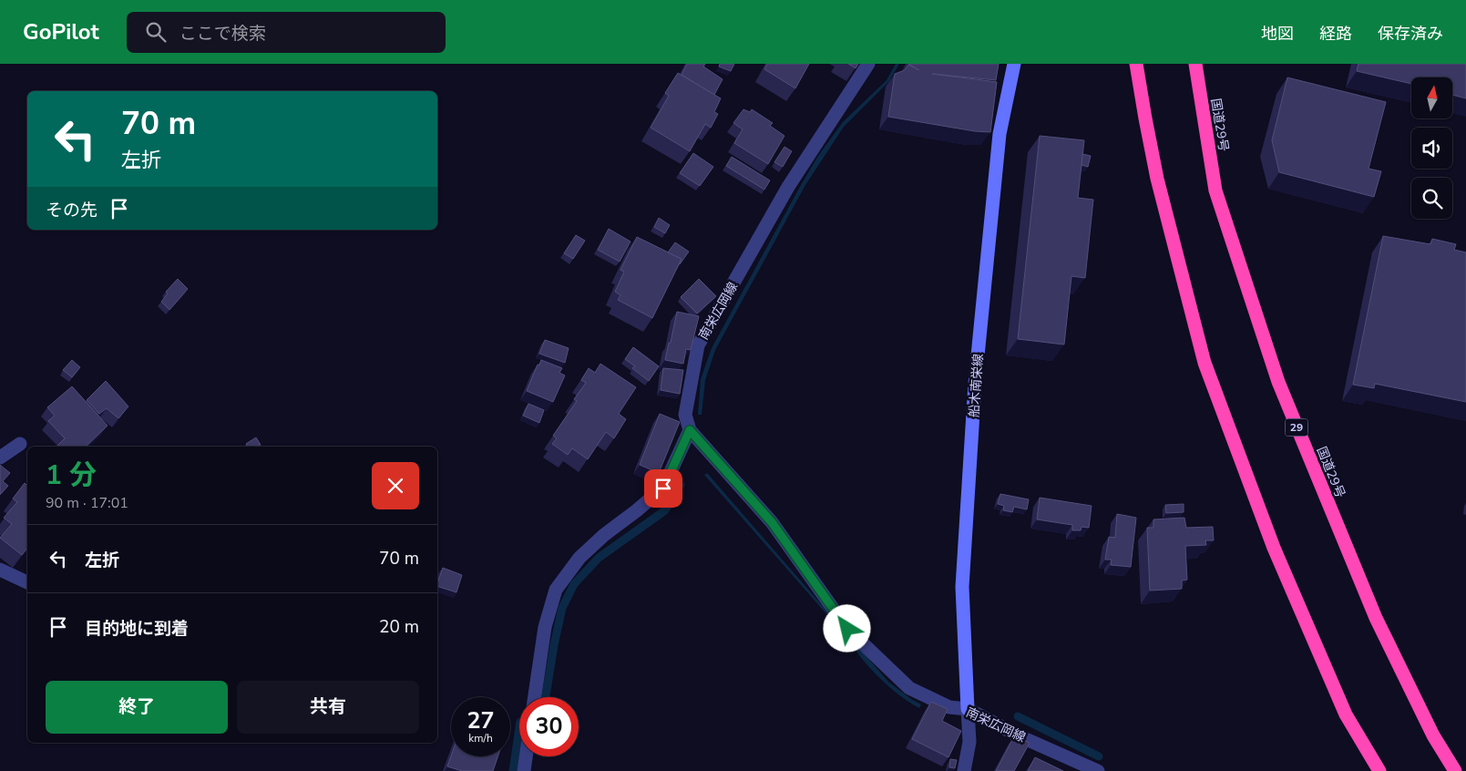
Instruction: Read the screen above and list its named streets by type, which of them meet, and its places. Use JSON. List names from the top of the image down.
{
  "streets": {
    "highway": ["国道29号", "29"],
    "street": ["南栄広岡線", "船木南栄線"]
  },
  "crossings": [
    ["南栄広岡線", "船木南栄線"]
  ],
  "north": "top",
  "page": {
    "header": "GoPilot",
    "search": "ここで検索",
    "nav": ["地図", "経路", "保存済み"],
    "turn": ["70 m", "左折"],
    "then": "その先",
    "heading": ["1 分", "90 m · 17:01"],
    "list": [
      {
        "name": "左折",
        "value": "70 m"
      },
      {
        "name": "目的地に到着",
        "value": "20 m"
      }
    ],
    "buttons": ["終了", "共有"],
    "speed": "27 km/h",
    "limit": "30"
  }
}
